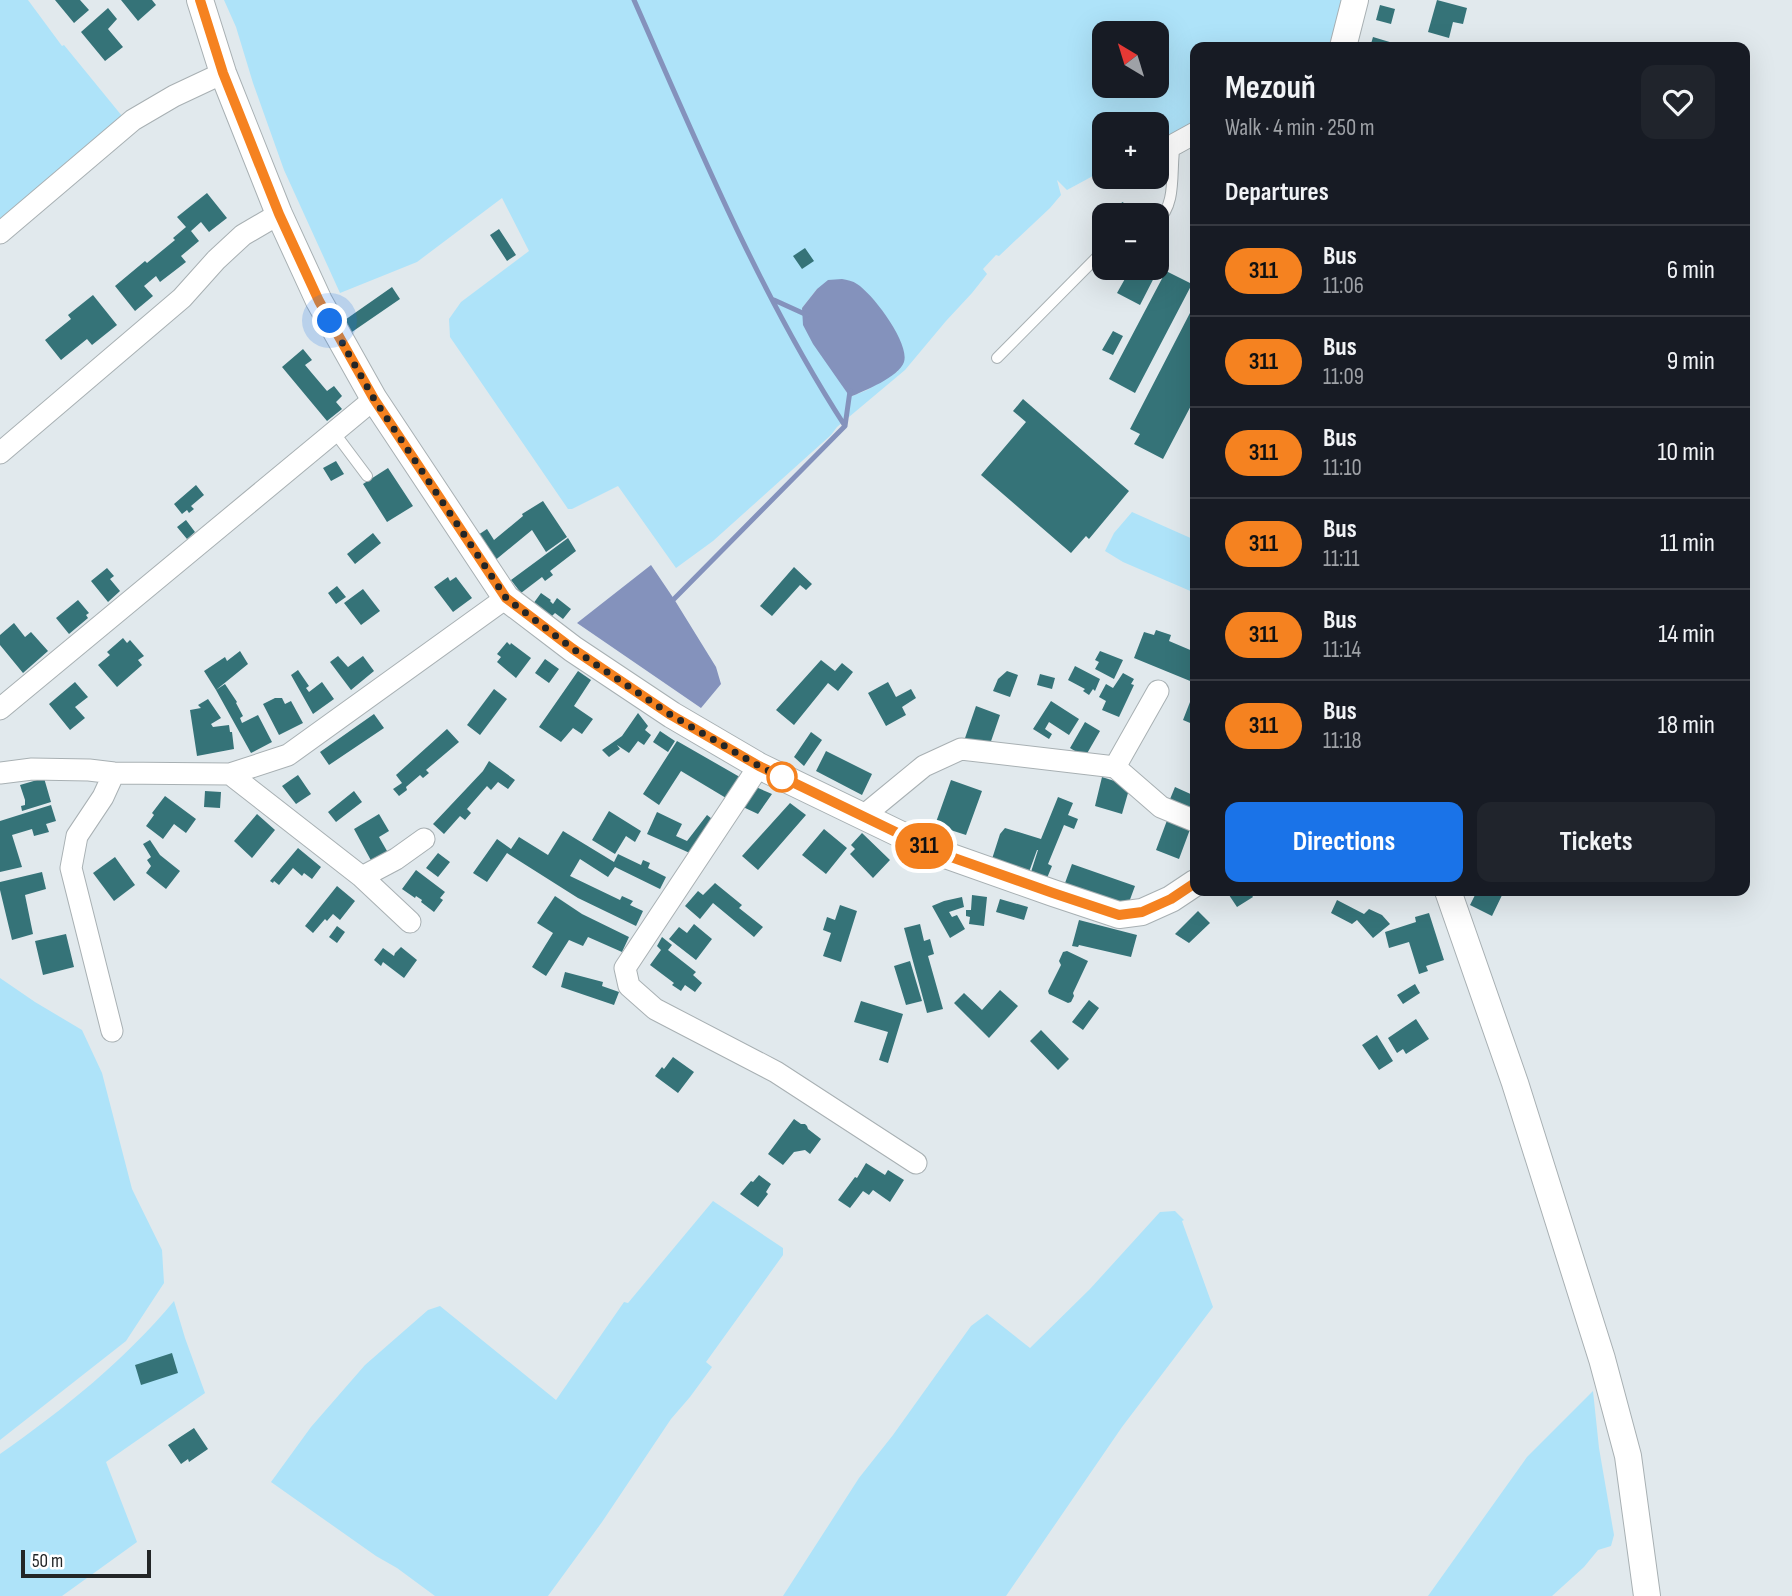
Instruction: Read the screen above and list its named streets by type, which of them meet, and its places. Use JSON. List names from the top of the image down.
{
  "lines": ["bus line 311"],
  "scale_bar": "50 m",
  "north": "top left",
  "page": {
    "on_map": "311",
    "map_buttons": ["+", "−"],
    "heading": [
      ["Mezouň", "Walk · 4 min · 250 m"],
      "Departures"
    ],
    "list": [
      {
        "mark": "311",
        "name": "Bus",
        "note": "11:06",
        "value": "6 min"
      },
      {
        "mark": "311",
        "name": "Bus",
        "note": "11:09",
        "value": "9 min"
      },
      {
        "mark": "311",
        "name": "Bus",
        "note": "11:10",
        "value": "10 min"
      },
      {
        "mark": "311",
        "name": "Bus",
        "note": "11:11",
        "value": "11 min"
      },
      {
        "mark": "311",
        "name": "Bus",
        "note": "11:14",
        "value": "14 min"
      },
      {
        "mark": "311",
        "name": "Bus",
        "note": "11:18",
        "value": "18 min"
      }
    ],
    "buttons": ["Directions", "Tickets"],
    "scale": "50 m"
  }
}
